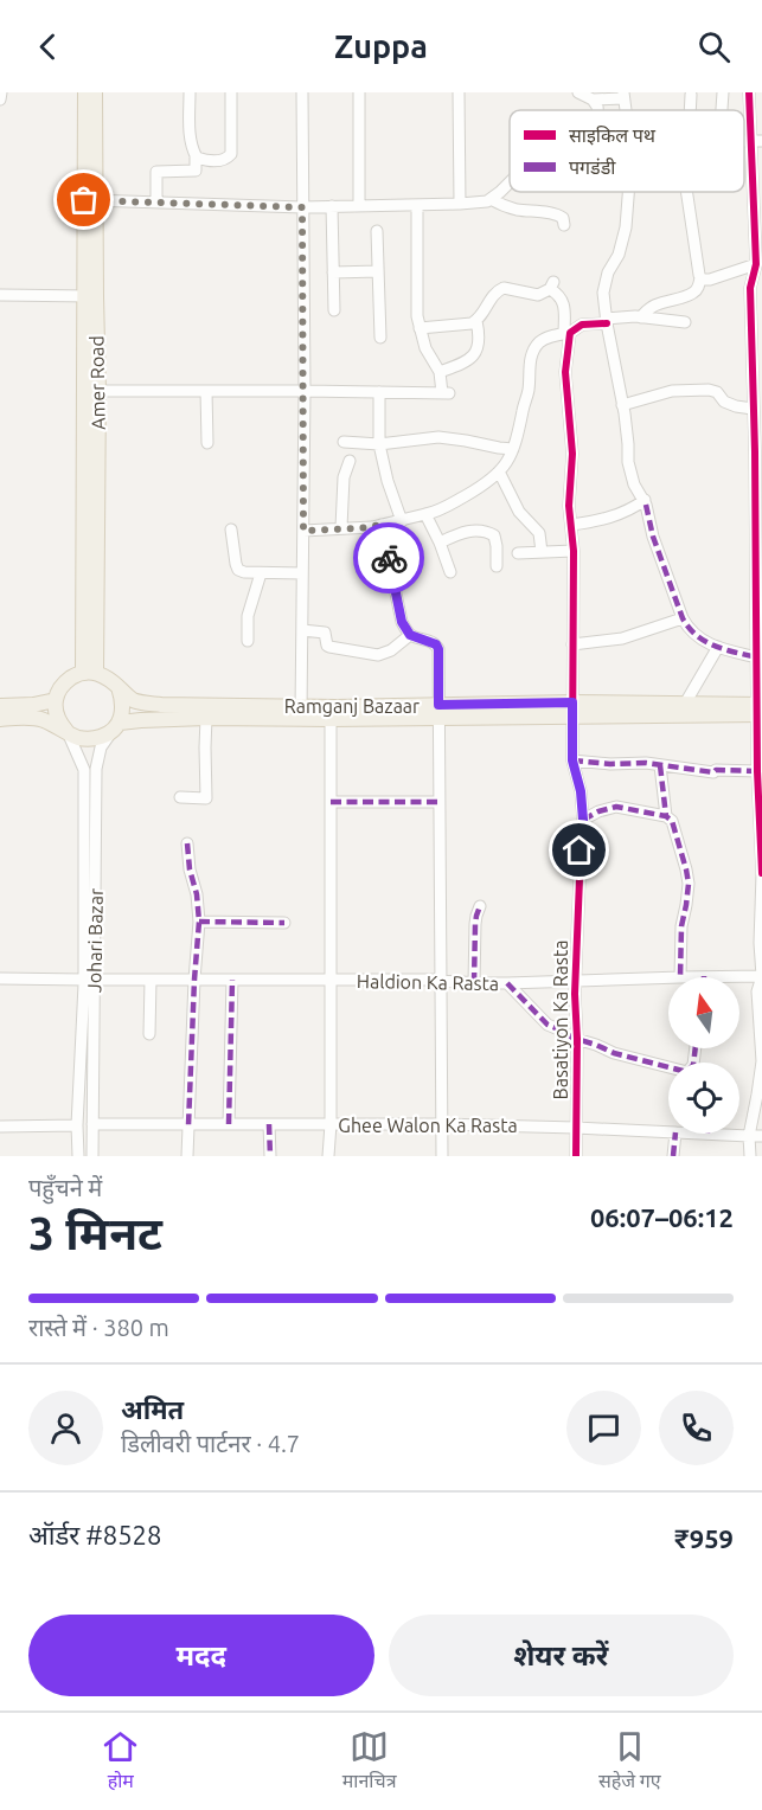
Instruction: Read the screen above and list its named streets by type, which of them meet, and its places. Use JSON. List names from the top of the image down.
{
  "streets": {
    "main road": ["Amer Road", "Ramganj Bazaar"],
    "street": [
      "Johari Bazar",
      "Haldion Ka Rasta",
      "Basatiyon Ka Rasta",
      "Ghee Walon Ka Rasta"
    ]
  },
  "crossings": [
    ["Amer Road", "Ramganj Bazaar"],
    ["Amer Road", "Johari Bazar"],
    ["Ramganj Bazaar", "Johari Bazar"],
    ["Ramganj Bazaar", "Basatiyon Ka Rasta"],
    ["Johari Bazar", "Haldion Ka Rasta"],
    ["Johari Bazar", "Ghee Walon Ka Rasta"],
    ["Haldion Ka Rasta", "Basatiyon Ka Rasta"],
    ["Basatiyon Ka Rasta", "Ghee Walon Ka Rasta"]
  ],
  "legend": ["साइकिल पथ", "पगडंडी"],
  "north": "top",
  "page": {
    "header": "Zuppa",
    "heading": ["3 मिनट", "पहुँचने में", "06:07–06:12"],
    "panel": [
      "अमित",
      "डिलीवरी पार्टनर · 4.7",
      "ऑर्डर #8528",
      "₹959"
    ],
    "bar": "रास्ते में · 380 m",
    "buttons": ["मदद", "शेयर करें"],
    "tabs": ["होम", "मानचित्र", "सहेजे गए"]
  }
}
